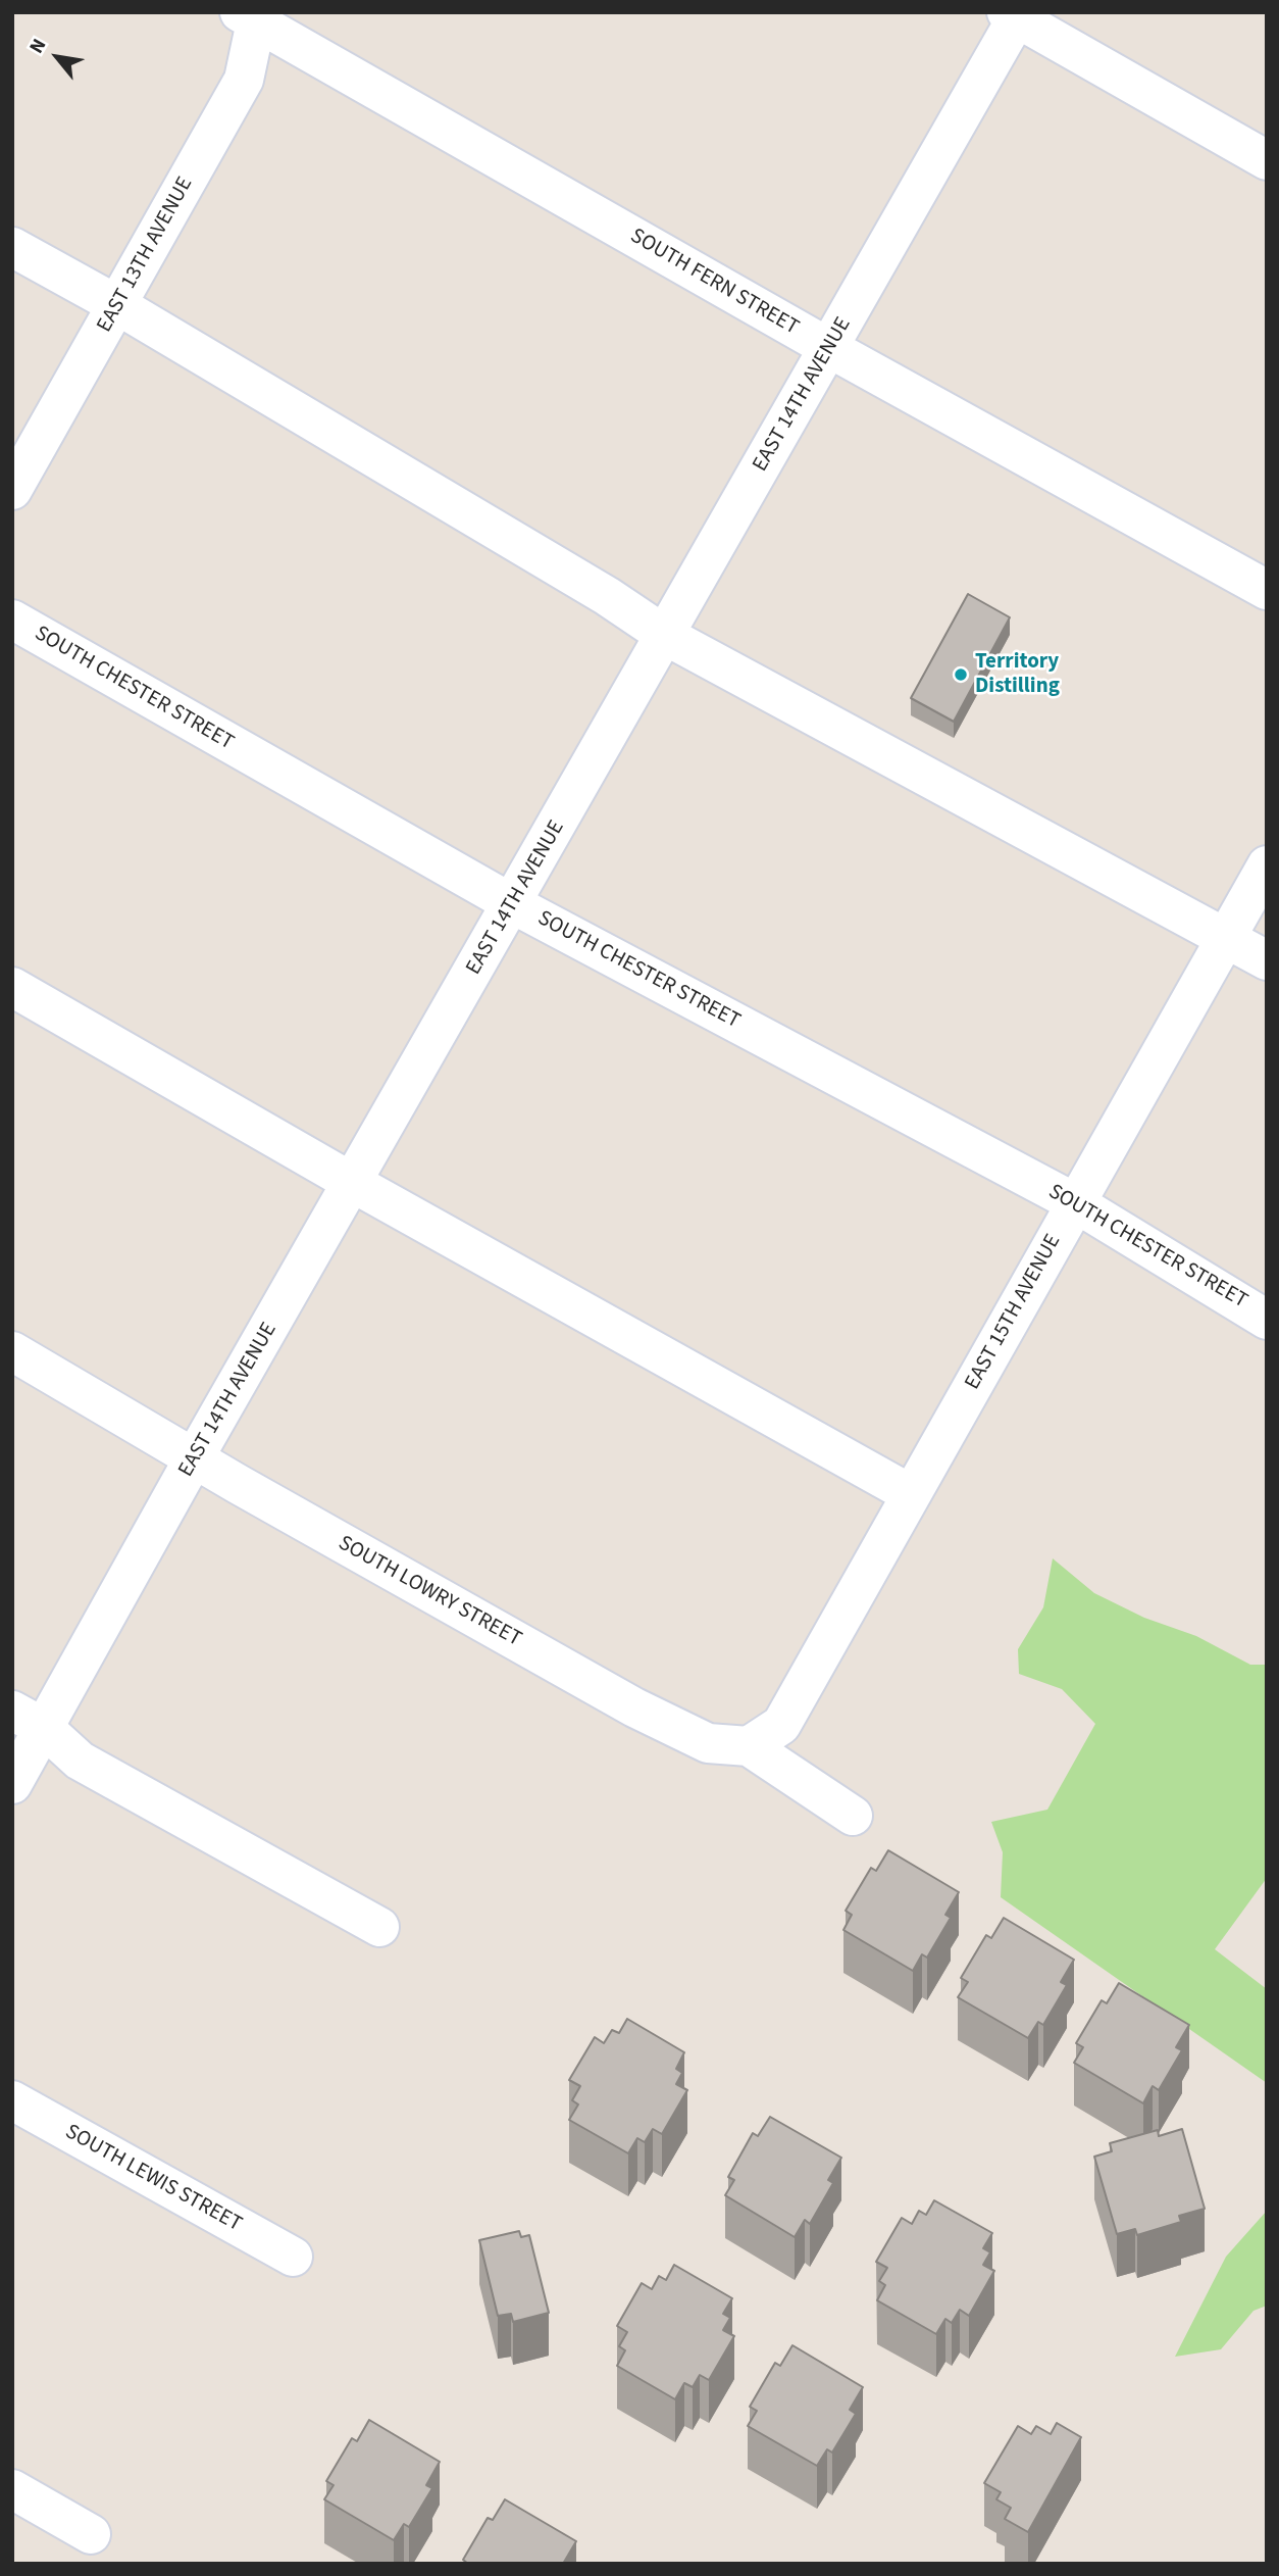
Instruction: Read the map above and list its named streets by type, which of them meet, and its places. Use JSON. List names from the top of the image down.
{
  "streets": {
    "street": [
      "EAST 13TH AVENUE",
      "SOUTH FERN STREET",
      "EAST 14TH AVENUE",
      "SOUTH CHESTER STREET",
      "EAST 15TH AVENUE",
      "SOUTH LOWRY STREET",
      "SOUTH LEWIS STREET"
    ]
  },
  "crossings": [
    ["EAST 13TH AVENUE", "SOUTH FERN STREET"],
    ["SOUTH FERN STREET", "EAST 14TH AVENUE"],
    ["EAST 14TH AVENUE", "SOUTH CHESTER STREET"],
    ["EAST 14TH AVENUE", "SOUTH LOWRY STREET"],
    ["SOUTH CHESTER STREET", "EAST 15TH AVENUE"],
    ["EAST 15TH AVENUE", "SOUTH LOWRY STREET"]
  ],
  "places": ["Territory Distilling"],
  "north": "top left"
}
